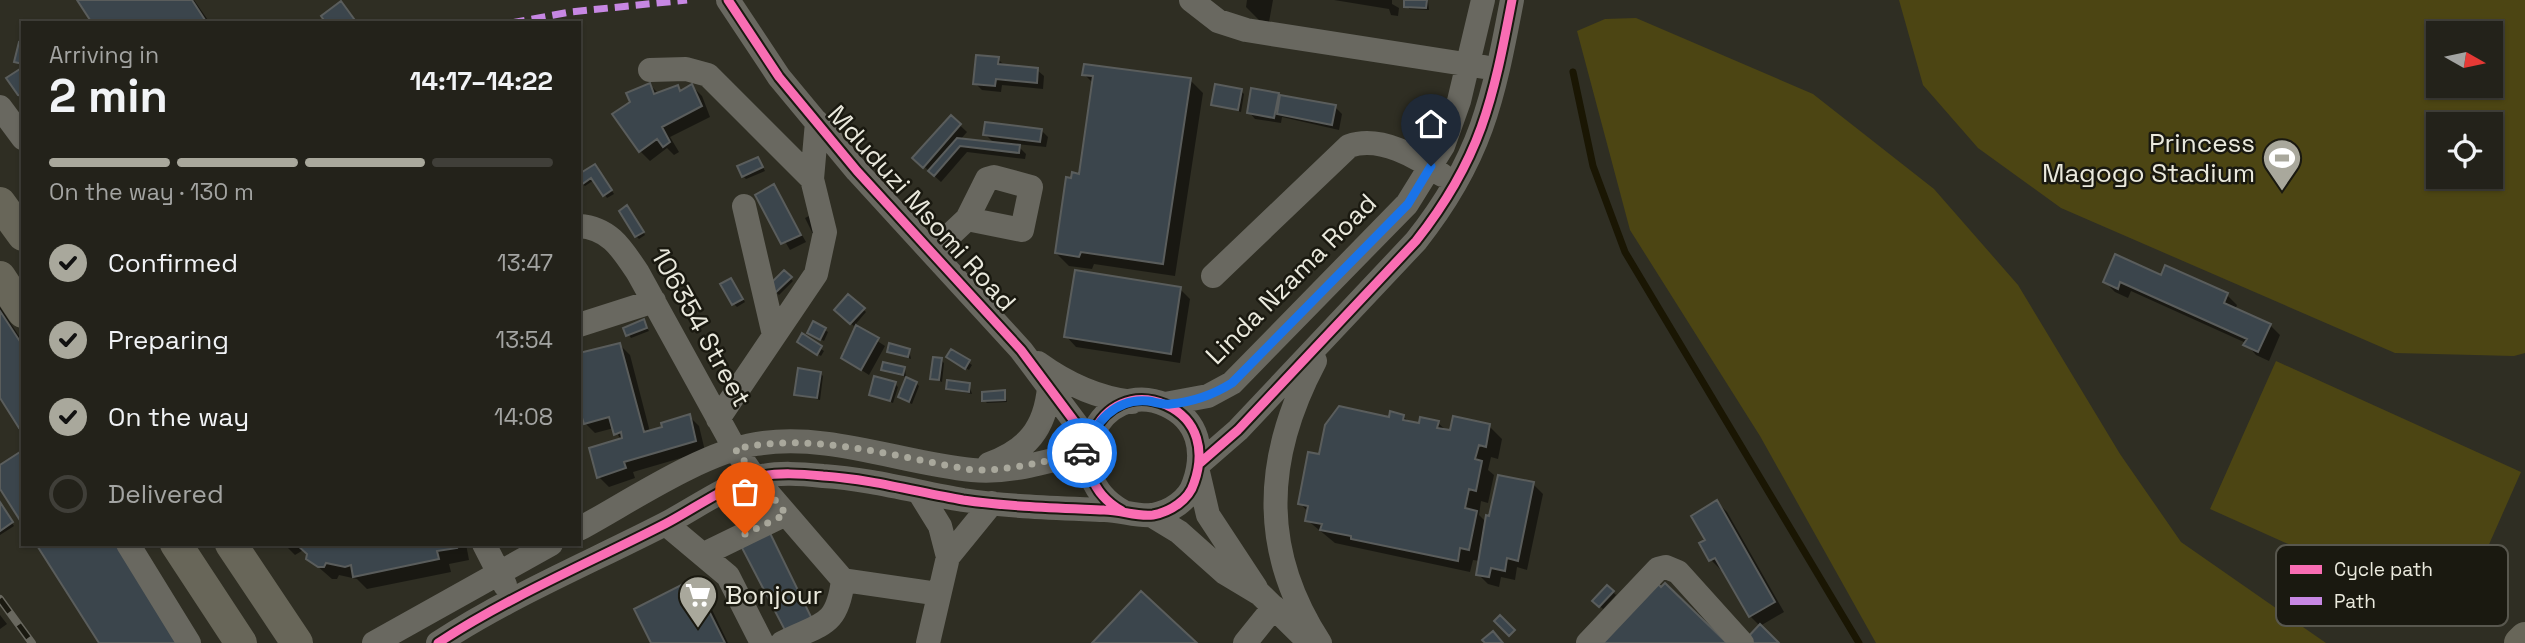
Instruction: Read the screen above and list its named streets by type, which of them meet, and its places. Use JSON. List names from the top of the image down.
{
  "streets": {
    "street": ["Mduduzi Msomi Road", "Linda Nzama Road", "106354 Street"]
  },
  "crossings": [
    ["Mduduzi Msomi Road", "Linda Nzama Road"]
  ],
  "places": {
    "sports": ["Princess Magogo Stadium"],
    "supermarket": ["Bonjour"]
  },
  "legend": ["Cycle path", "Path"],
  "north": "right",
  "page": {
    "heading": ["2 min", "Arriving in", "14:17–14:22"],
    "bar": "On the way · 130 m",
    "list": [
      ["Confirmed", "13:47"],
      ["Preparing", "13:54"],
      ["On the way", "14:08"],
      "Delivered"
    ]
  }
}
